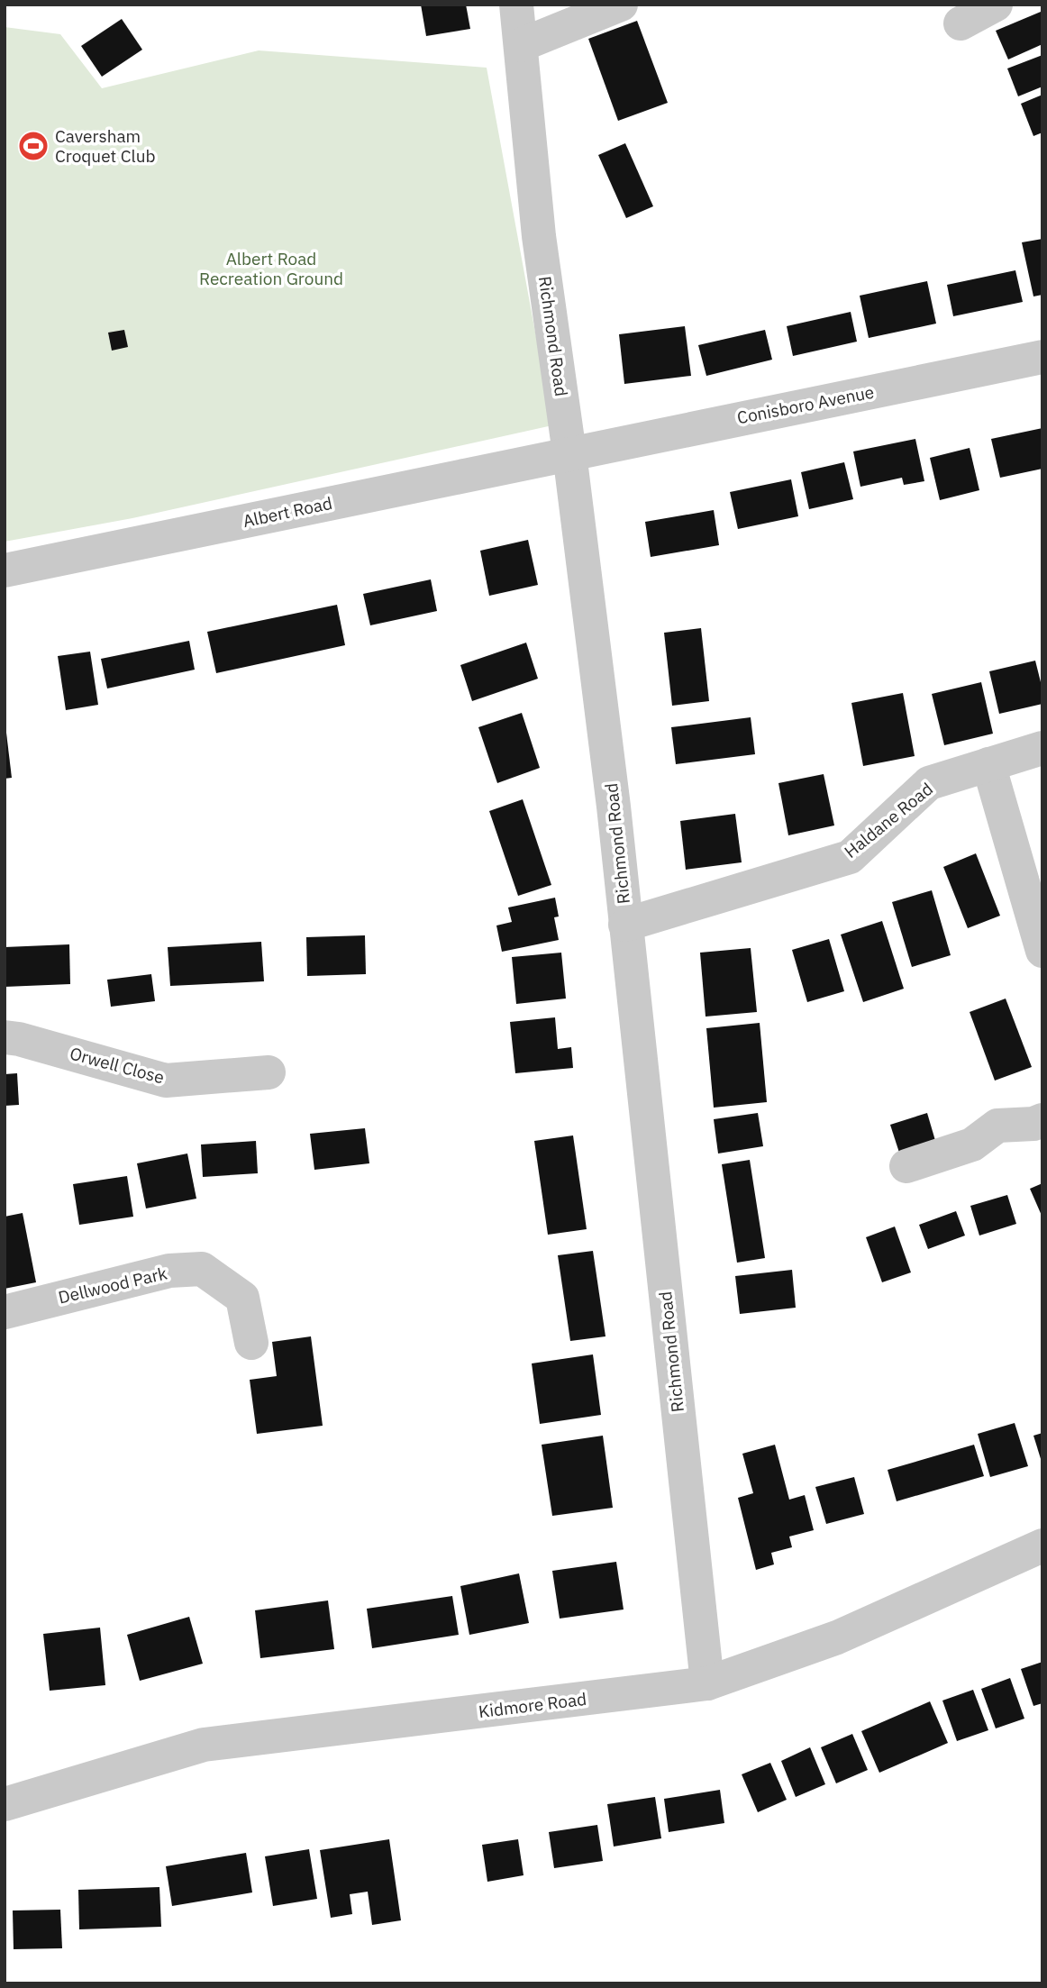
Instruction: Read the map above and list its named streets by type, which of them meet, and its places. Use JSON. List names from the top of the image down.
{
  "streets": {
    "street": [
      "Richmond Road",
      "Conisboro Avenue",
      "Albert Road",
      "Haldane Road",
      "Orwell Close",
      "Dellwood Park",
      "Kidmore Road"
    ]
  },
  "crossings": [
    ["Richmond Road", "Conisboro Avenue"],
    ["Richmond Road", "Albert Road"],
    ["Richmond Road", "Haldane Road"],
    ["Richmond Road", "Kidmore Road"],
    ["Conisboro Avenue", "Albert Road"]
  ],
  "parks": ["Albert Road Recreation Ground"],
  "places": {
    "sports": ["Caversham Croquet Club"]
  }
}
